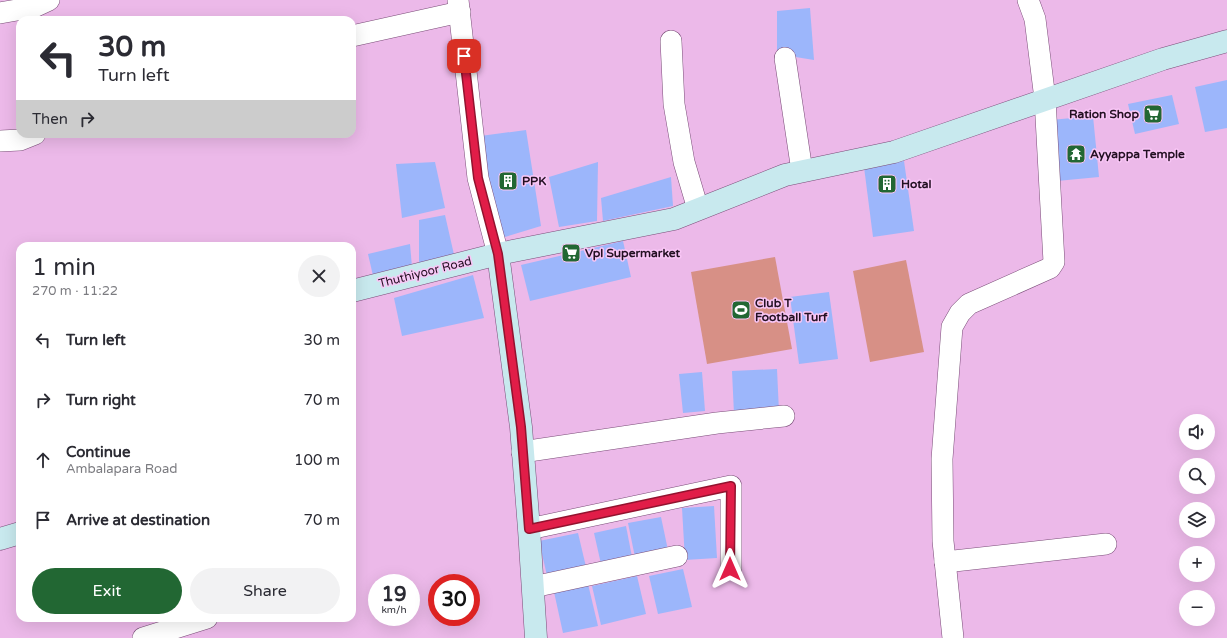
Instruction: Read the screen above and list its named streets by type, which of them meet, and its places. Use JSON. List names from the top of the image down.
{
  "streets": {
    "main road": ["Thuthiyoor Road"]
  },
  "places": {
    "supermarket": ["Ration Shop", "Vpl Supermarket"],
    "temple": ["Ayyappa Temple"],
    "building": ["PPK", "Hotal"],
    "sports": ["Club T Football Turf"]
  },
  "page": {
    "turn": ["30 m", "Turn left"],
    "then": "Then",
    "heading": ["1 min", "270 m · 11:22"],
    "list": [
      {
        "name": "Turn left",
        "value": "30 m"
      },
      {
        "name": "Turn right",
        "value": "70 m"
      },
      {
        "name": "Continue",
        "note": "Ambalapara Road",
        "value": "100 m"
      },
      {
        "name": "Arrive at destination",
        "value": "70 m"
      }
    ],
    "map_buttons": ["+", "−"],
    "buttons": ["Exit", "Share"],
    "speed": "19 km/h",
    "limit": "30"
  }
}
